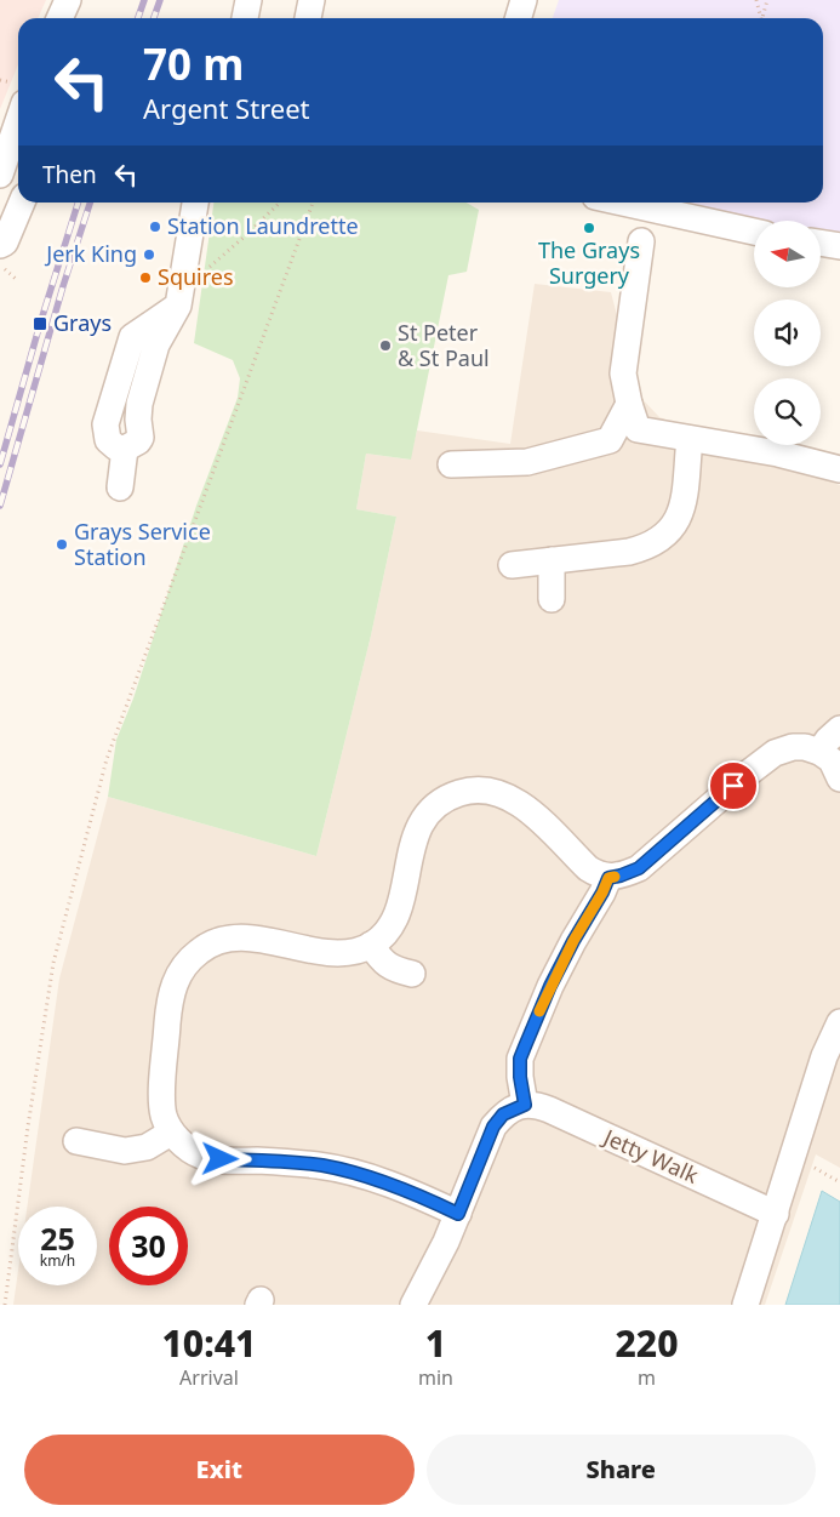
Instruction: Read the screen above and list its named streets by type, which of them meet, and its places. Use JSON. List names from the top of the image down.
{
  "streets": {
    "street": ["Jetty Walk"]
  },
  "places": {
    "other": [
      "Station Laundrette",
      "The Grays Surgery",
      "Jerk King",
      "Squires",
      "St Peter & St Paul",
      "Grays Service Station"
    ],
    "transit": ["Grays"]
  },
  "north": "left",
  "page": {
    "turn": ["70 m", "Argent Street"],
    "then": "Then",
    "speed": "25 km/h",
    "limit": "30",
    "eta": [
      "10:41",
      "Arrival",
      "1",
      "min",
      "220",
      "m"
    ],
    "buttons": ["Exit", "Share"]
  }
}
